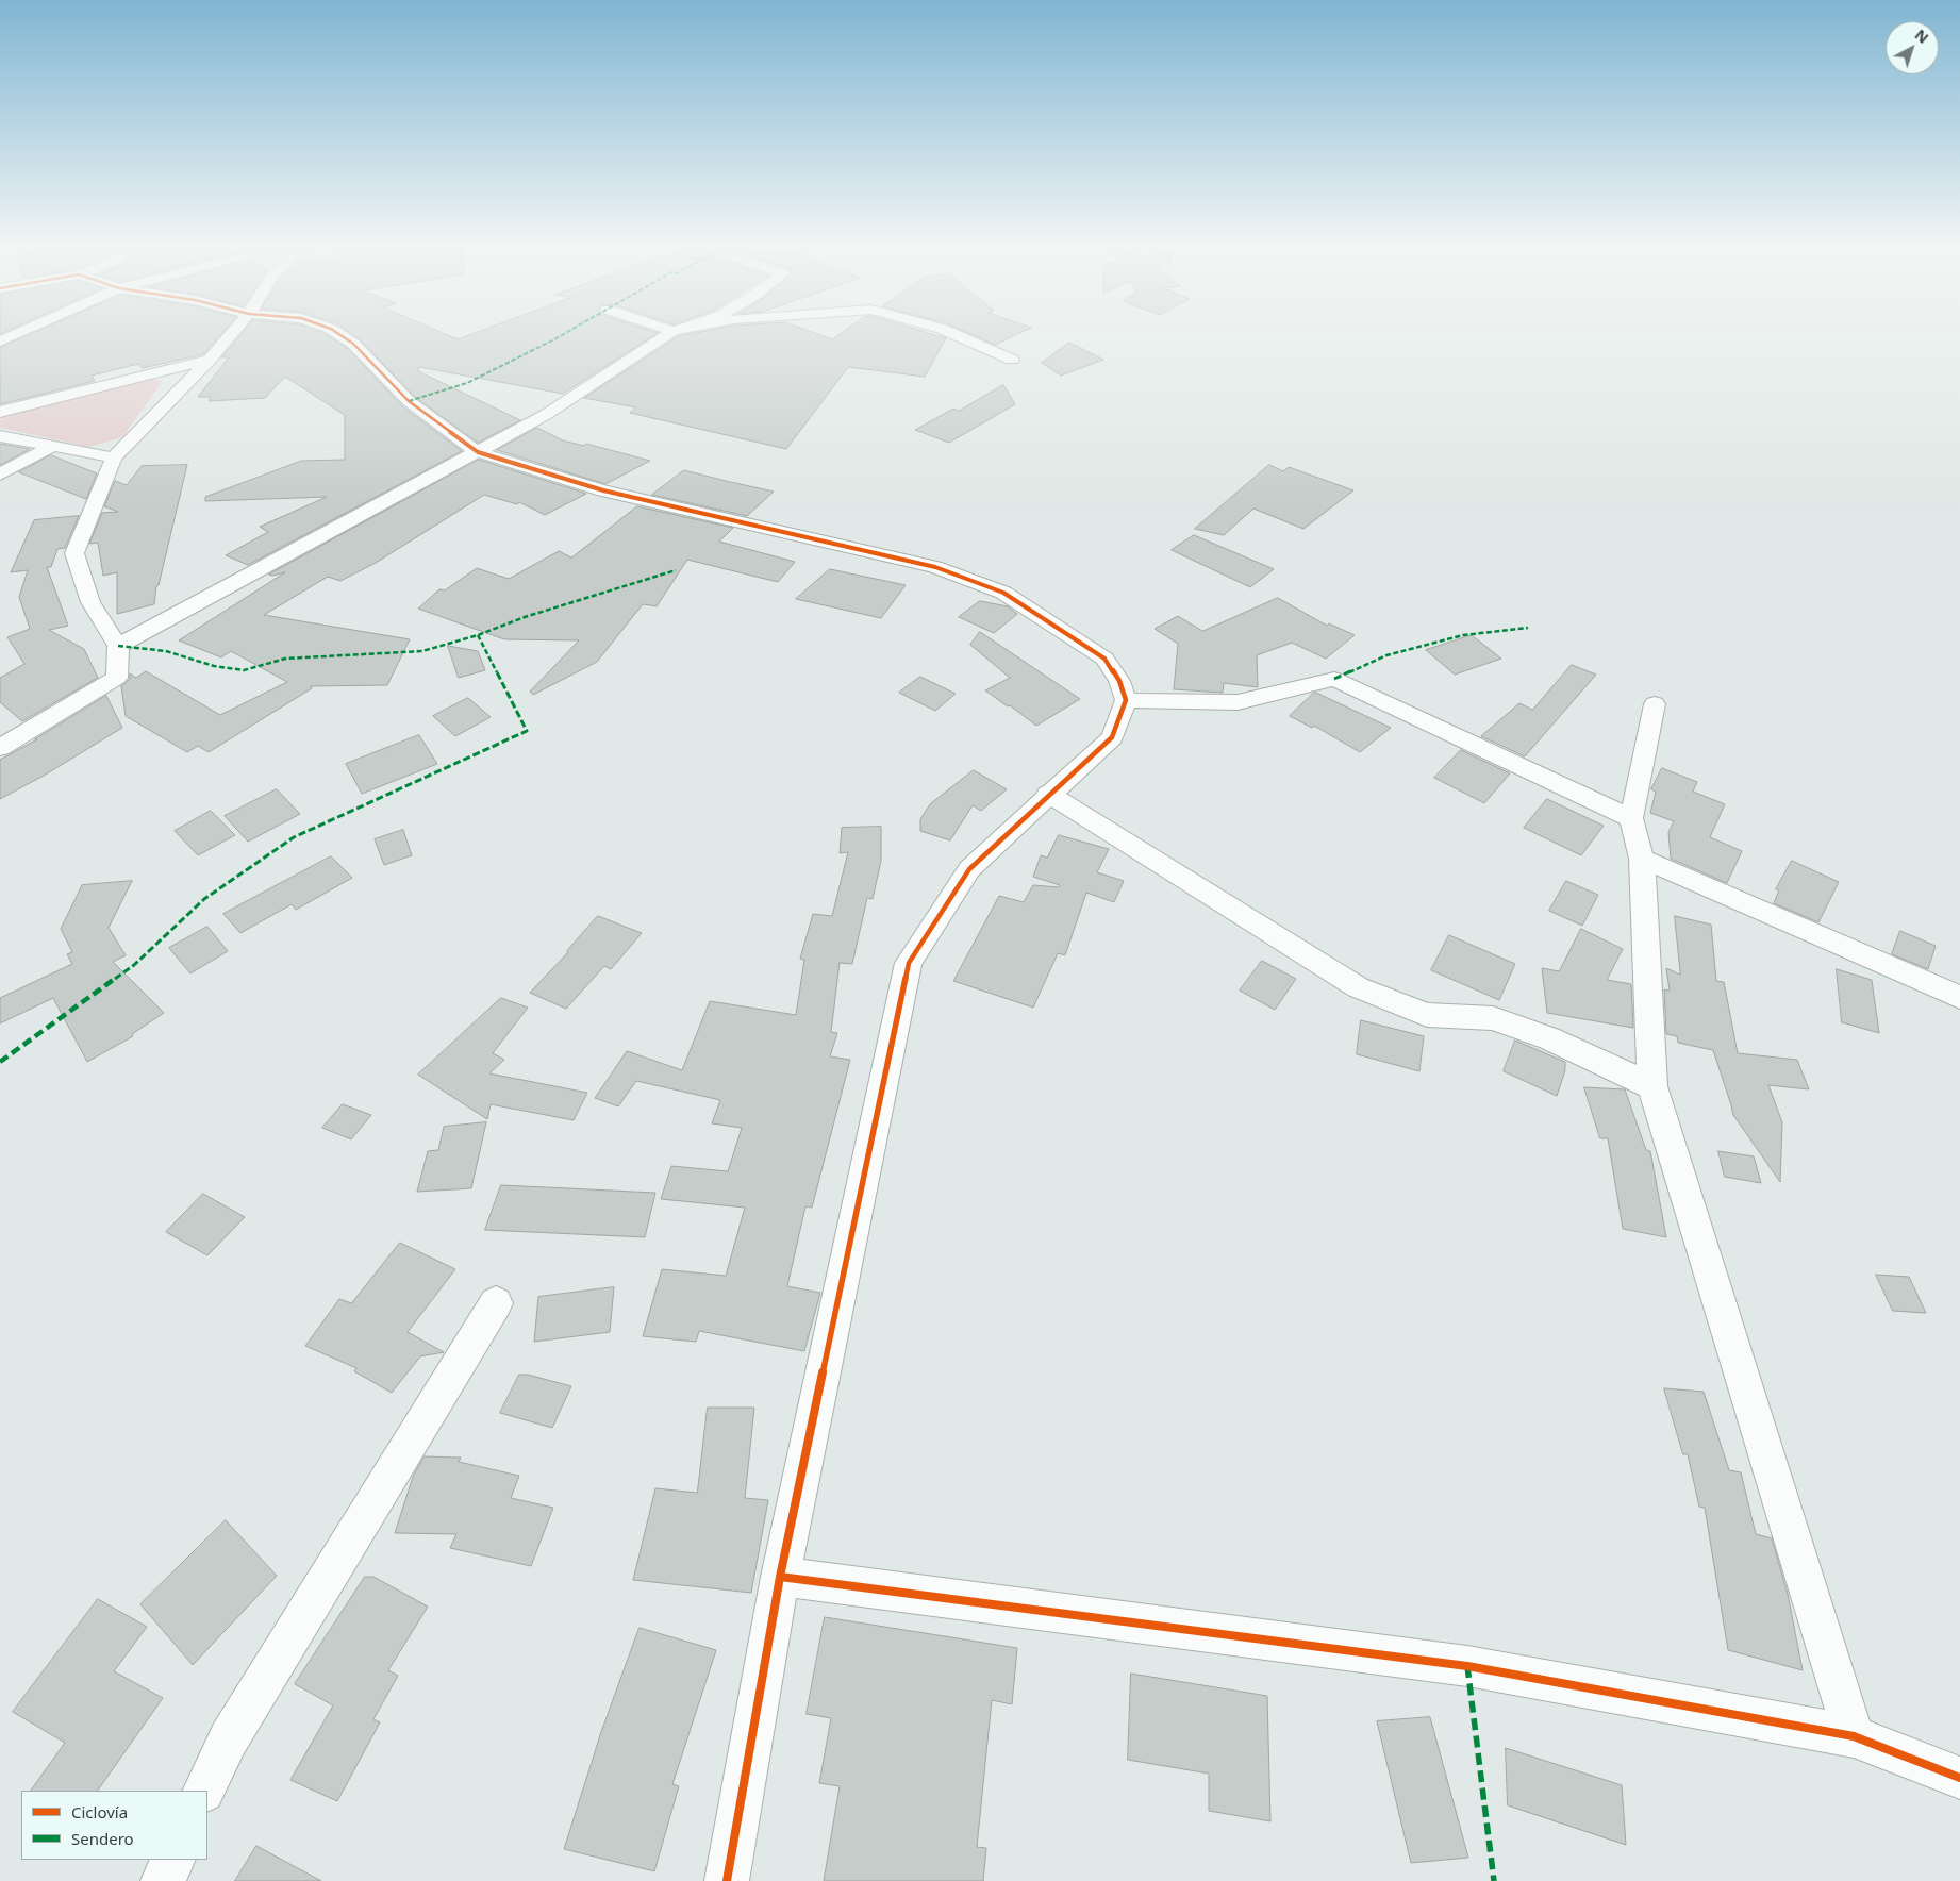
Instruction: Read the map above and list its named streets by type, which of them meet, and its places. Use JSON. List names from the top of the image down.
{
  "legend": ["Ciclovía", "Sendero"],
  "north": "top right"
}
